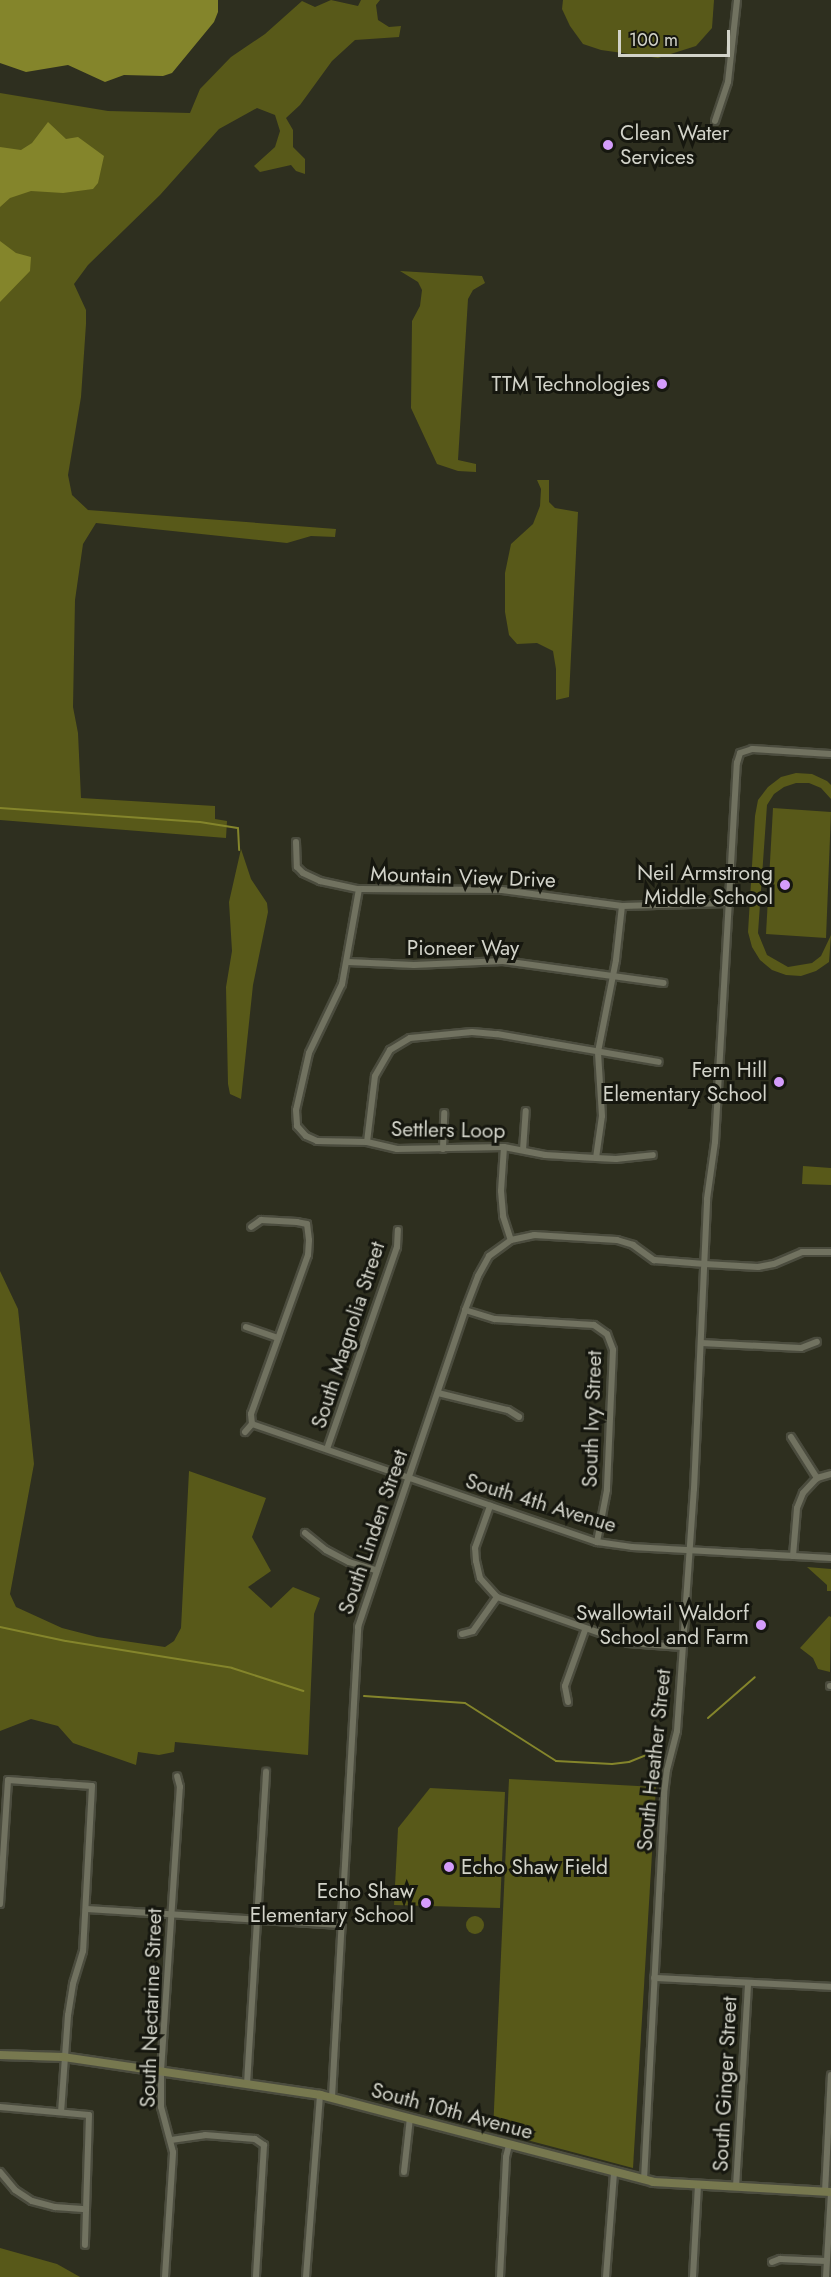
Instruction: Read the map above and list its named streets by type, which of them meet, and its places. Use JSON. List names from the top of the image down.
{
  "streets": {
    "main road": ["South 10th Avenue"],
    "street": [
      "Mountain View Drive",
      "Pioneer Way",
      "Settlers Loop",
      "South Magnolia Street",
      "South Ivy Street",
      "South 4th Avenue",
      "South Linden Street",
      "South Heather Street",
      "South Nectarine Street",
      "South Ginger Street"
    ]
  },
  "crossings": [
    ["Mountain View Drive", "Settlers Loop"],
    ["Mountain View Drive", "South Heather Street"],
    ["Pioneer Way", "Settlers Loop"],
    ["South Magnolia Street", "South 4th Avenue"],
    ["South Ivy Street", "South 4th Avenue"],
    ["South Ivy Street", "South Linden Street"],
    ["South 4th Avenue", "South Linden Street"],
    ["South 4th Avenue", "South Heather Street"],
    ["South Linden Street", "South 10th Avenue"],
    ["South Heather Street", "South 10th Avenue"],
    ["South Nectarine Street", "South 10th Avenue"],
    ["South Ginger Street", "South 10th Avenue"]
  ],
  "places": [
    "Clean Water Services",
    "TTM Technologies",
    "Neil Armstrong Middle School",
    "Fern Hill Elementary School",
    "Swallowtail Waldorf School and Farm",
    "Echo Shaw Field",
    "Echo Shaw Elementary School"
  ],
  "scale_bar": "100 m"
}
